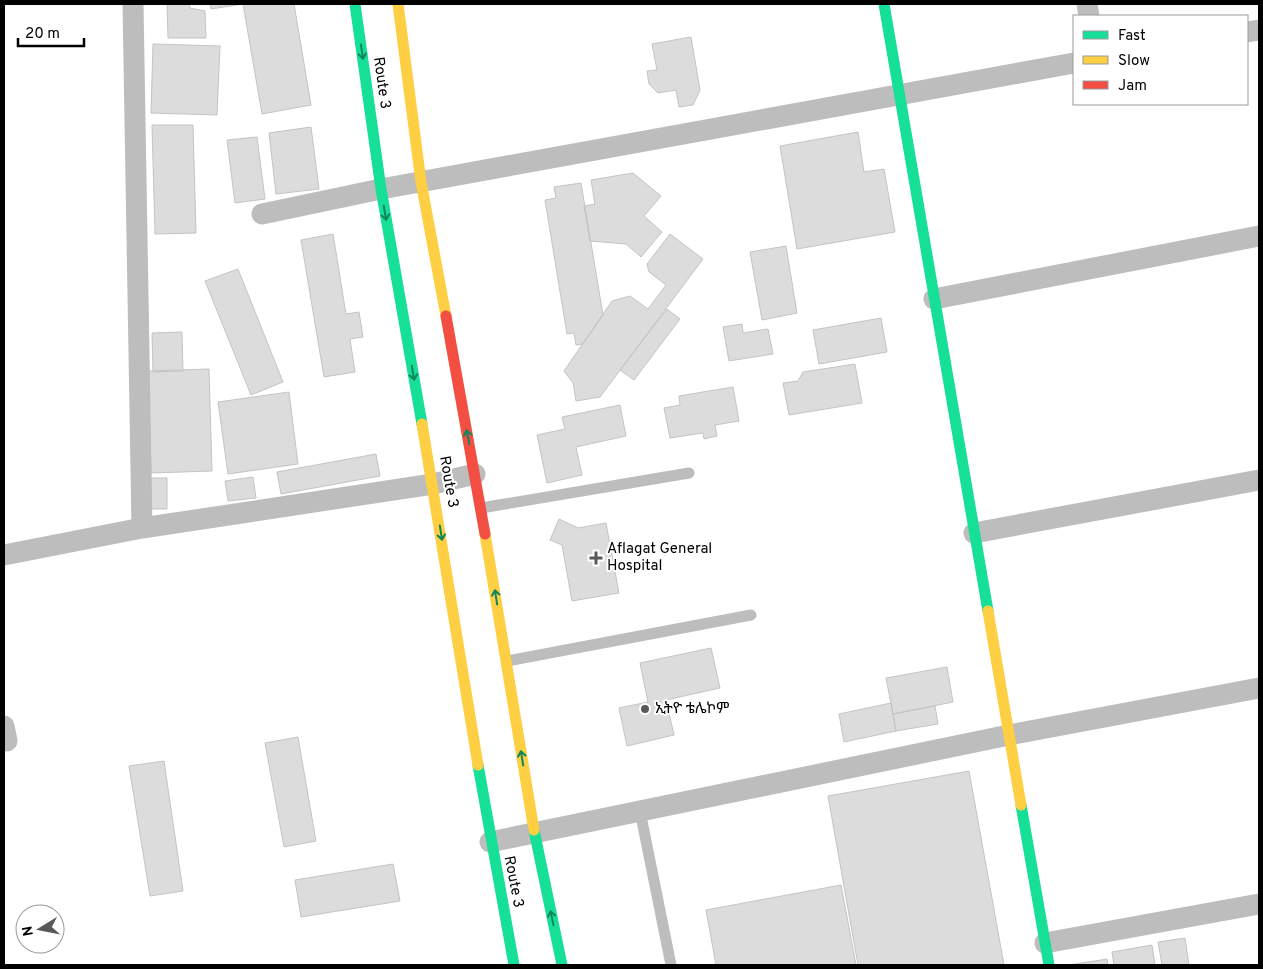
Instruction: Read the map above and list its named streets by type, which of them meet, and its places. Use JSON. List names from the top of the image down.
{
  "streets": {
    "main road": ["Route 3"]
  },
  "places": {
    "health": ["Aflagat General Hospital"],
    "other": ["ኢትዮ ቴሌኮም"]
  },
  "legend": ["Fast", "Slow", "Jam"],
  "scale_bar": "20 m",
  "north": "left"
}
